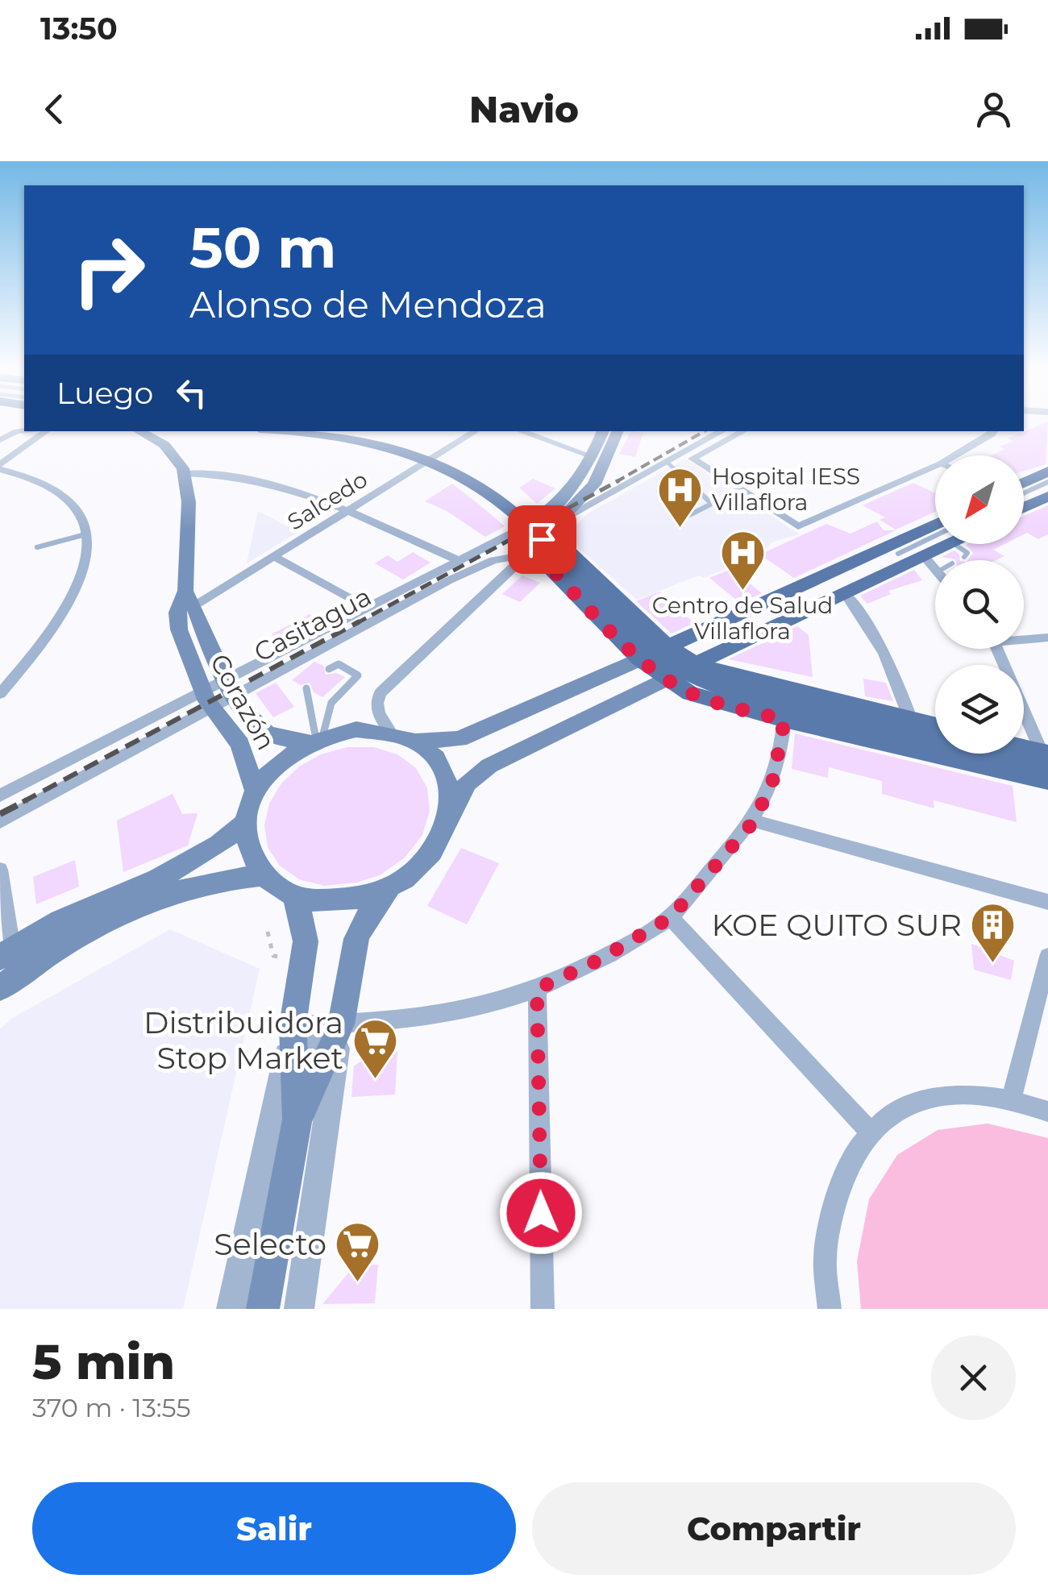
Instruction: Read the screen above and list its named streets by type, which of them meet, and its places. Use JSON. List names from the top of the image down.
{
  "streets": {
    "main road": ["Corazón"],
    "street": ["Salcedo", "Casitagua"]
  },
  "crossings": [
    ["Salcedo", "Corazón"],
    ["Casitagua", "Corazón"]
  ],
  "places": {
    "hospital": ["Hospital IESS Villaflora", "Centro de Salud Villaflora"],
    "building": ["KOE QUITO SUR"],
    "supermarket": ["Distribuidora Stop Market", "Selecto"]
  },
  "north": "bottom left",
  "page": {
    "status": "13:50",
    "header": "Navio",
    "turn": ["50 m", "Alonso de Mendoza"],
    "then": "Luego",
    "heading": ["5 min", "370 m · 13:55"],
    "buttons": ["Salir", "Compartir"]
  }
}
